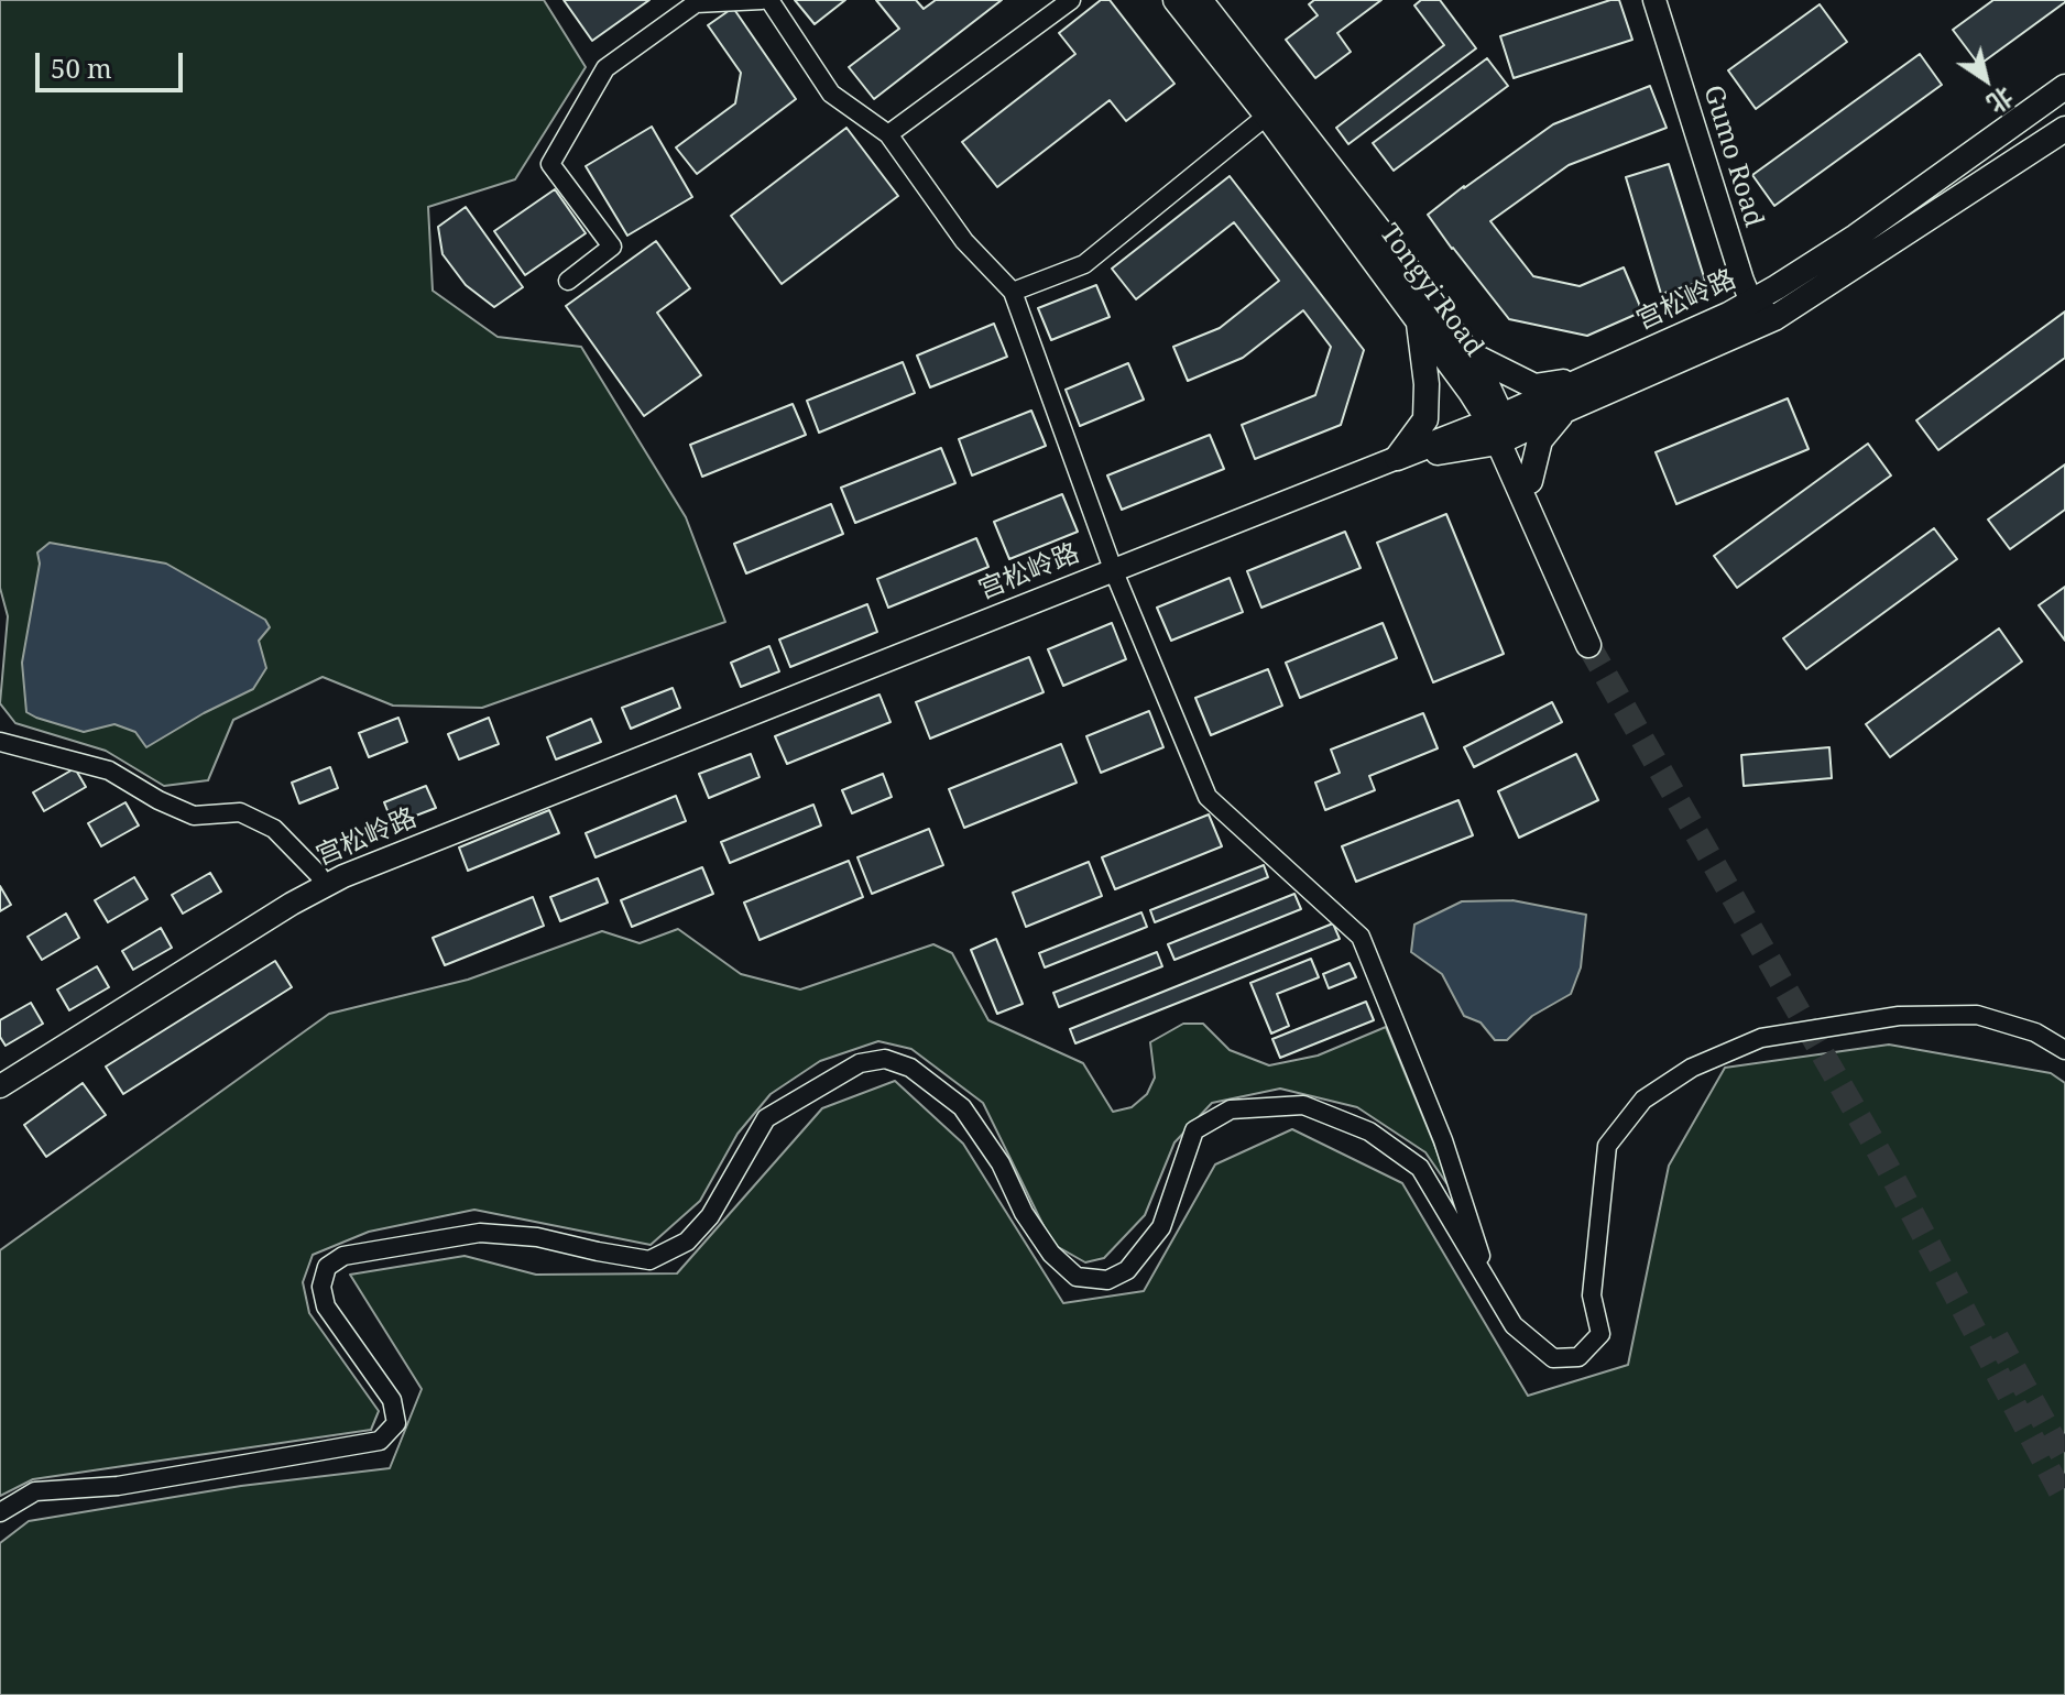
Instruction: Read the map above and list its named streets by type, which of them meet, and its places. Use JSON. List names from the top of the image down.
{
  "streets": {
    "main road": ["Tongyi Road", "宫松岭路"],
    "street": ["Gumo Road"]
  },
  "crossings": [
    ["Gumo Road", "宫松岭路"],
    ["Tongyi Road", "宫松岭路"]
  ],
  "scale_bar": "50 m",
  "north": "bottom right"
}
